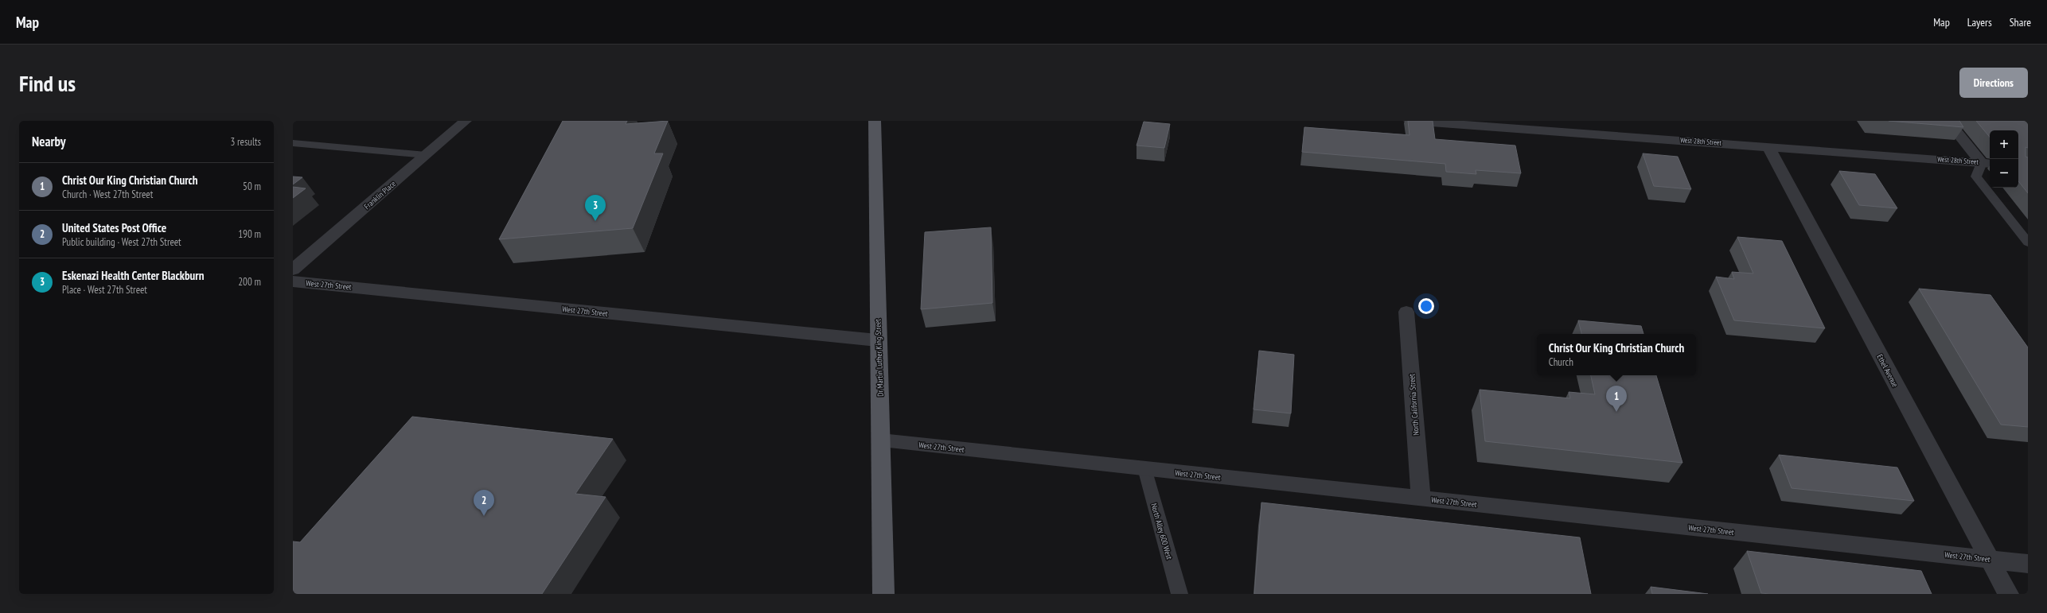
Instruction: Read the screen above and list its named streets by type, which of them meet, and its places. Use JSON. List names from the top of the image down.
{
  "streets": {
    "main road": ["Dr Martin Luther King Street"],
    "street": [
      "West 28th Street",
      "Franklin Place",
      "West 27th Street",
      "Ethel Avenue",
      "North California Street"
    ],
    "lane": ["North Alley 600 West"]
  },
  "crossings": [
    ["West 28th Street", "Ethel Avenue"],
    ["West 27th Street", "Dr Martin Luther King Street"],
    ["West 27th Street", "Ethel Avenue"],
    ["West 27th Street", "North California Street"],
    ["West 27th Street", "North Alley 600 West"]
  ],
  "page": {
    "header": "Map",
    "nav": ["Map", "Layers", "Share"],
    "buttons": "Directions",
    "title": "Find us",
    "heading": ["Nearby", "3 results"],
    "map_buttons": ["+", "−"],
    "list": [
      {
        "mark": "1",
        "name": "Christ Our King Christian Church",
        "note": "Church · West 27th Street",
        "value": "50 m"
      },
      {
        "mark": "2",
        "name": "United States Post Office",
        "note": "Public building · West 27th Street",
        "value": "190 m"
      },
      {
        "mark": "3",
        "name": "Eskenazi Health Center Blackburn",
        "note": "Place · West 27th Street",
        "value": "200 m"
      }
    ],
    "pins": ["3", "1", "2"],
    "popup": ["Christ Our King Christian Church", "Church"]
  }
}
